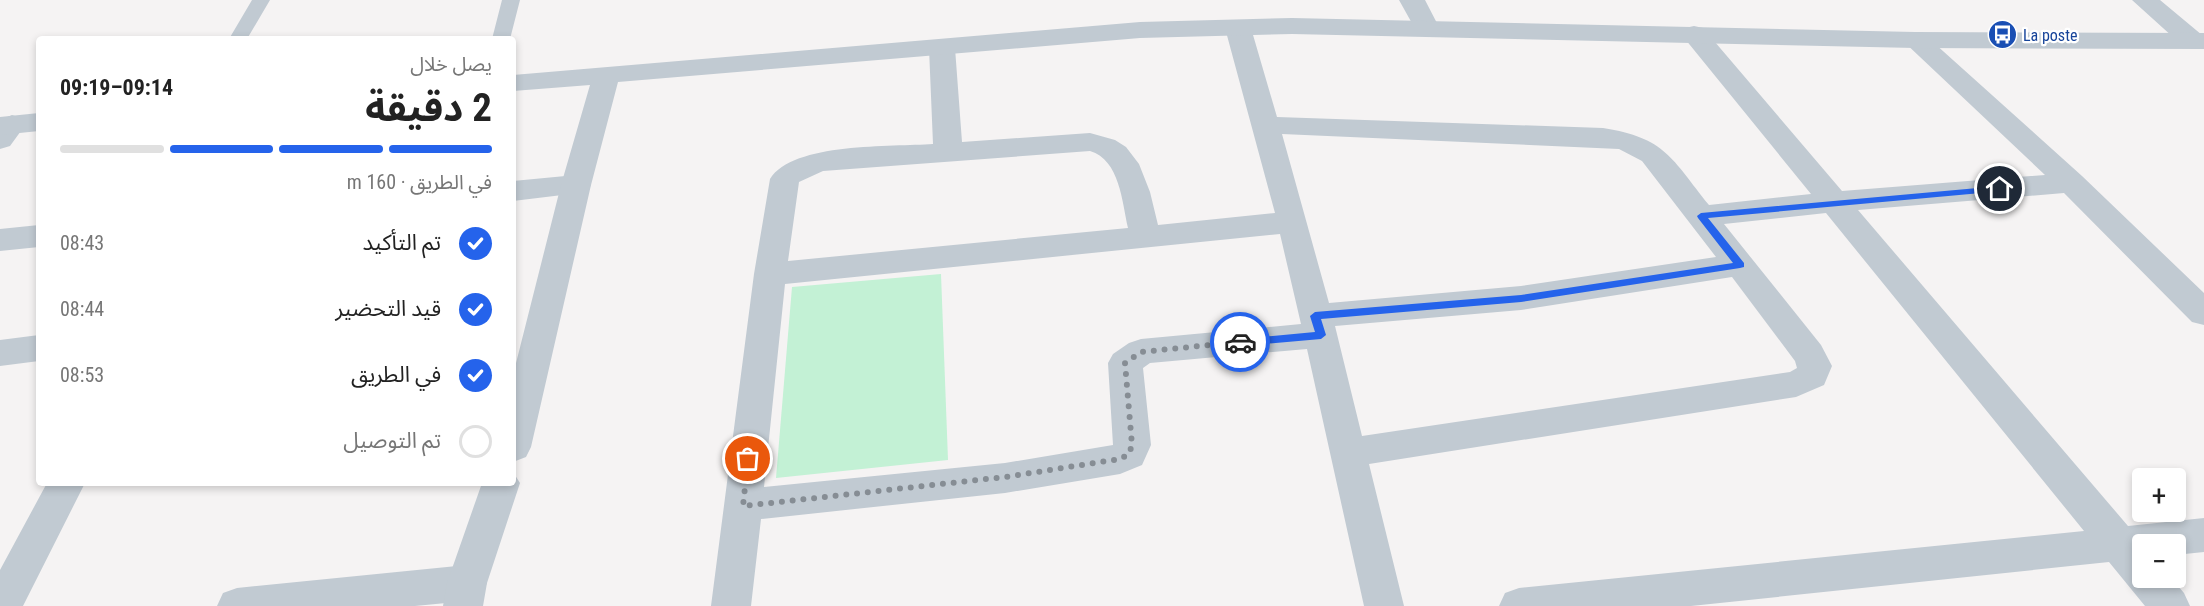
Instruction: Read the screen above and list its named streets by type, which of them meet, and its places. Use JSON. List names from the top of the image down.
{
  "places": {
    "bus stop": ["La poste"]
  },
  "page": {
    "heading": ["2 دقيقة", "يصل خلال", "09:14–09:19"],
    "bar": "في الطريق · 160 m",
    "list": [
      ["تم التأكيد", "08:43"],
      ["قيد التحضير", "08:44"],
      ["في الطريق", "08:53"],
      "تم التوصيل"
    ],
    "map_buttons": ["+", "−"]
  }
}
